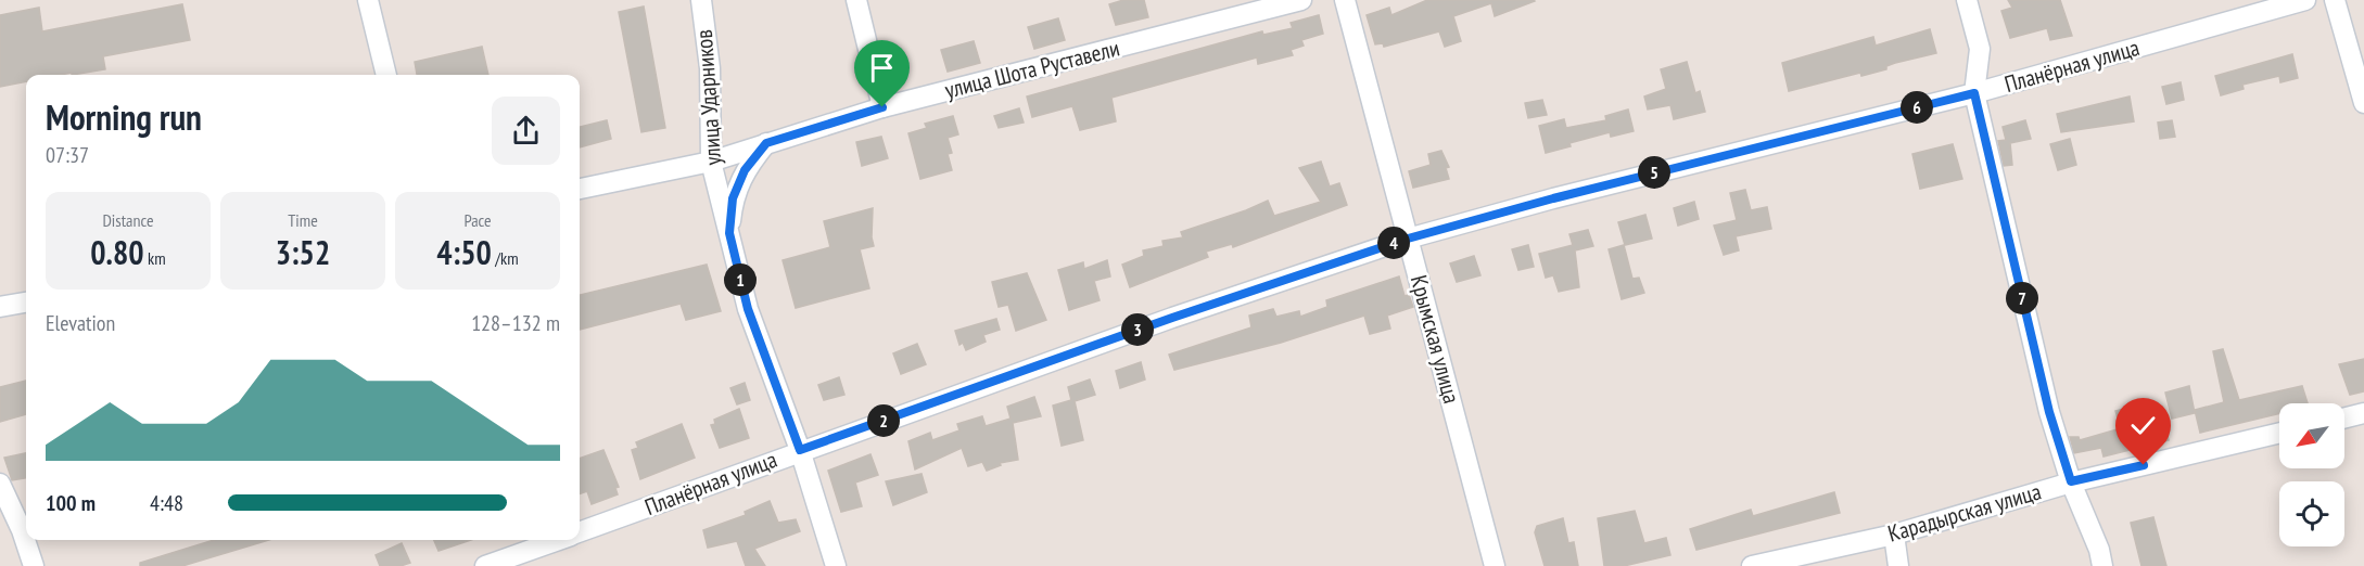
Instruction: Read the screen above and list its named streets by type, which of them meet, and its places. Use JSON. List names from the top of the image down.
{
  "streets": {
    "street": [
      "Планёрная улица",
      "улица Шота Руставели",
      "улица Ударников",
      "Крымская улица",
      "Карадырская улица"
    ]
  },
  "crossings": [
    ["Планёрная улица", "улица Ударников"],
    ["Планёрная улица", "Крымская улица"],
    ["улица Шота Руставели", "улица Ударников"]
  ],
  "north": "bottom left",
  "page": {
    "heading": ["Morning run", "07:37"],
    "pins": [
      "6",
      "5",
      "4",
      "1",
      "7",
      "3",
      "2"
    ],
    "stats": [
      ["Distance", "0.80 km"],
      ["Time", "3:52"],
      ["Pace", "4:50 /km"]
    ],
    "chart": ["Elevation", "128–132 m"],
    "list": [
      {
        "name": "100 m",
        "note": "4:48"
      }
    ]
  }
}
